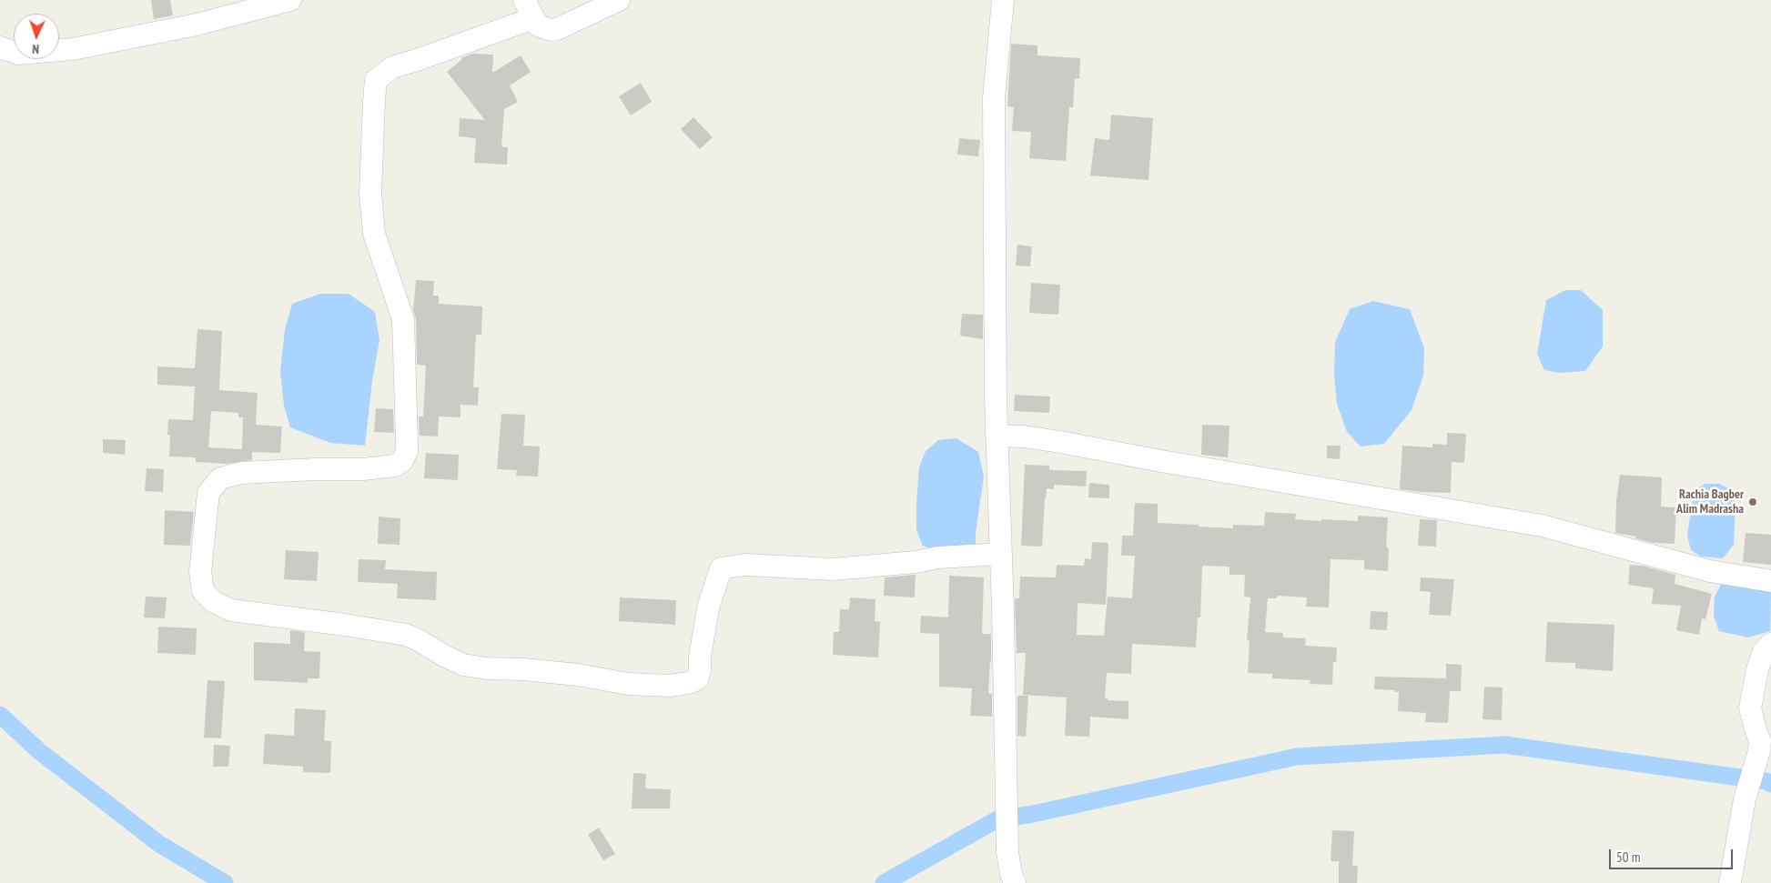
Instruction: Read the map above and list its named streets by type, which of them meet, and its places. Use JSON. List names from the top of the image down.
{
  "places": ["Rachia Bagber Alim Madrasha"],
  "scale_bar": "50 m",
  "north": "bottom"
}
